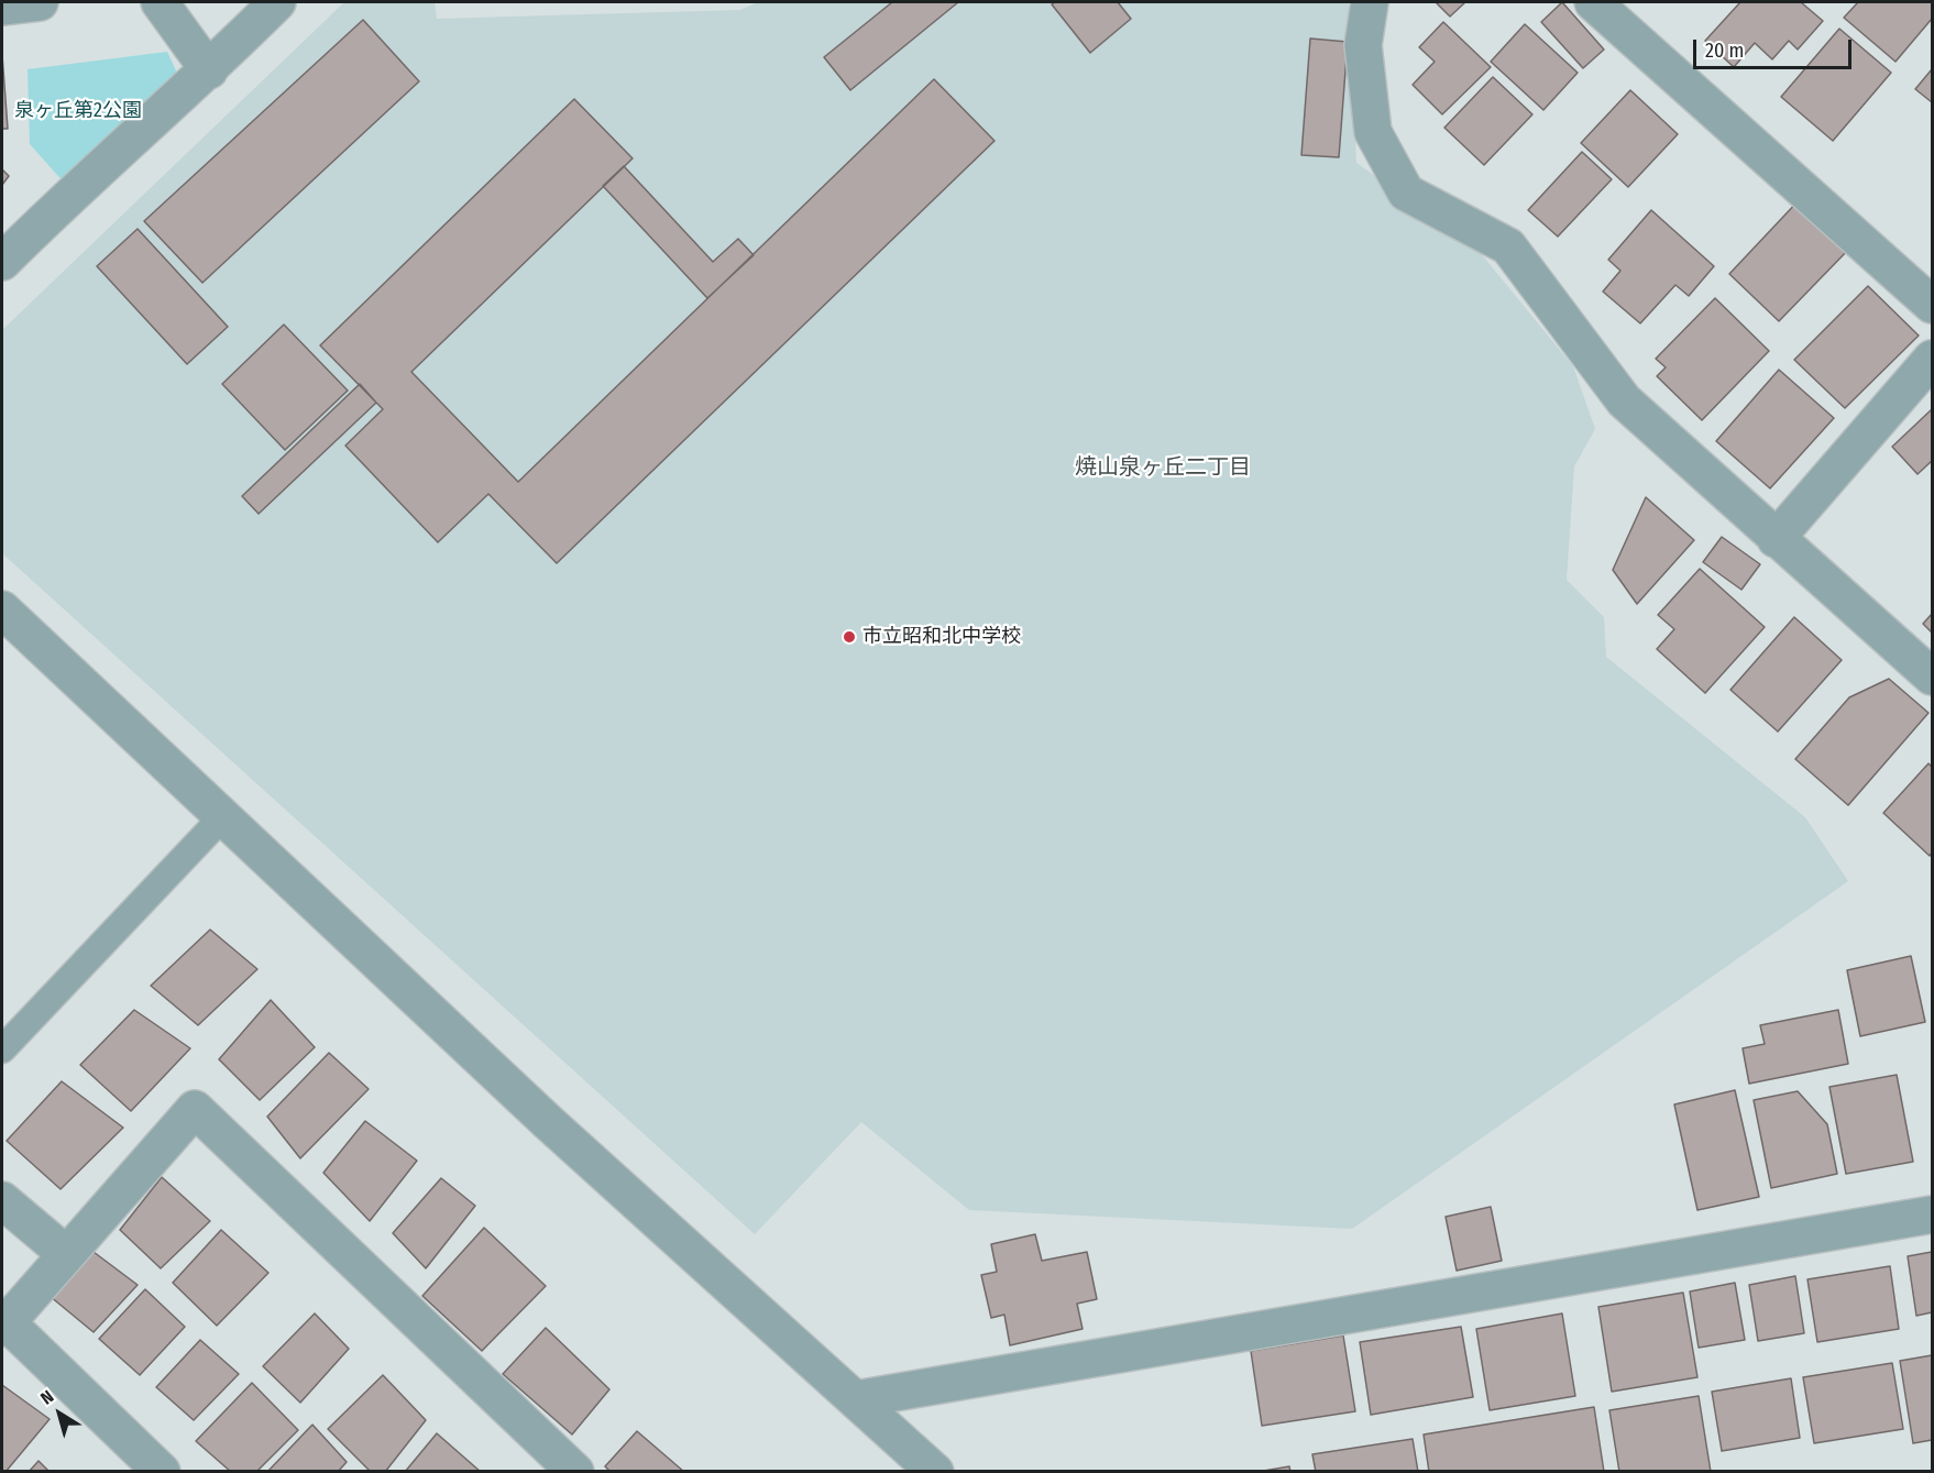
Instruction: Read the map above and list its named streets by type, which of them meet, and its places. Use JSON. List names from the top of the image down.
{
  "districts": ["焼山泉ヶ丘二丁目"],
  "parks": ["泉ヶ丘第2公園"],
  "places": ["市立昭和北中学校"],
  "scale_bar": "20 m",
  "north": "top left"
}
